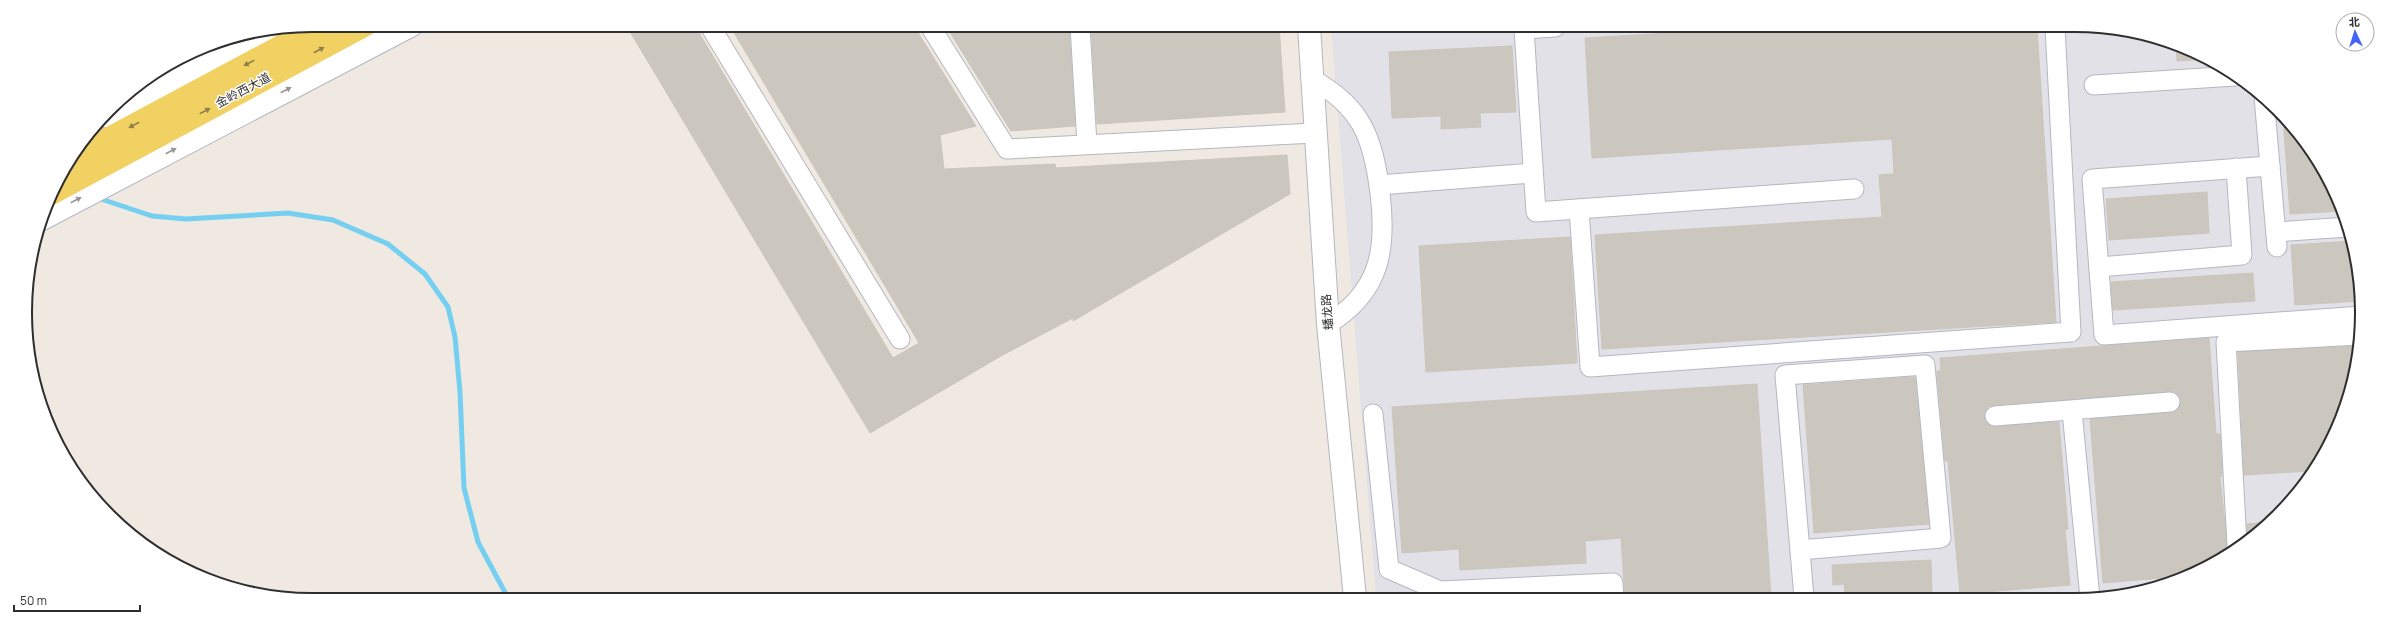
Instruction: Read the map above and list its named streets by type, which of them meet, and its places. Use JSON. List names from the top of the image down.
{
  "streets": {
    "main road": ["金岭西大道"],
    "street": ["蟠龙路"]
  },
  "scale_bar": "50 m",
  "north": "top"
}
